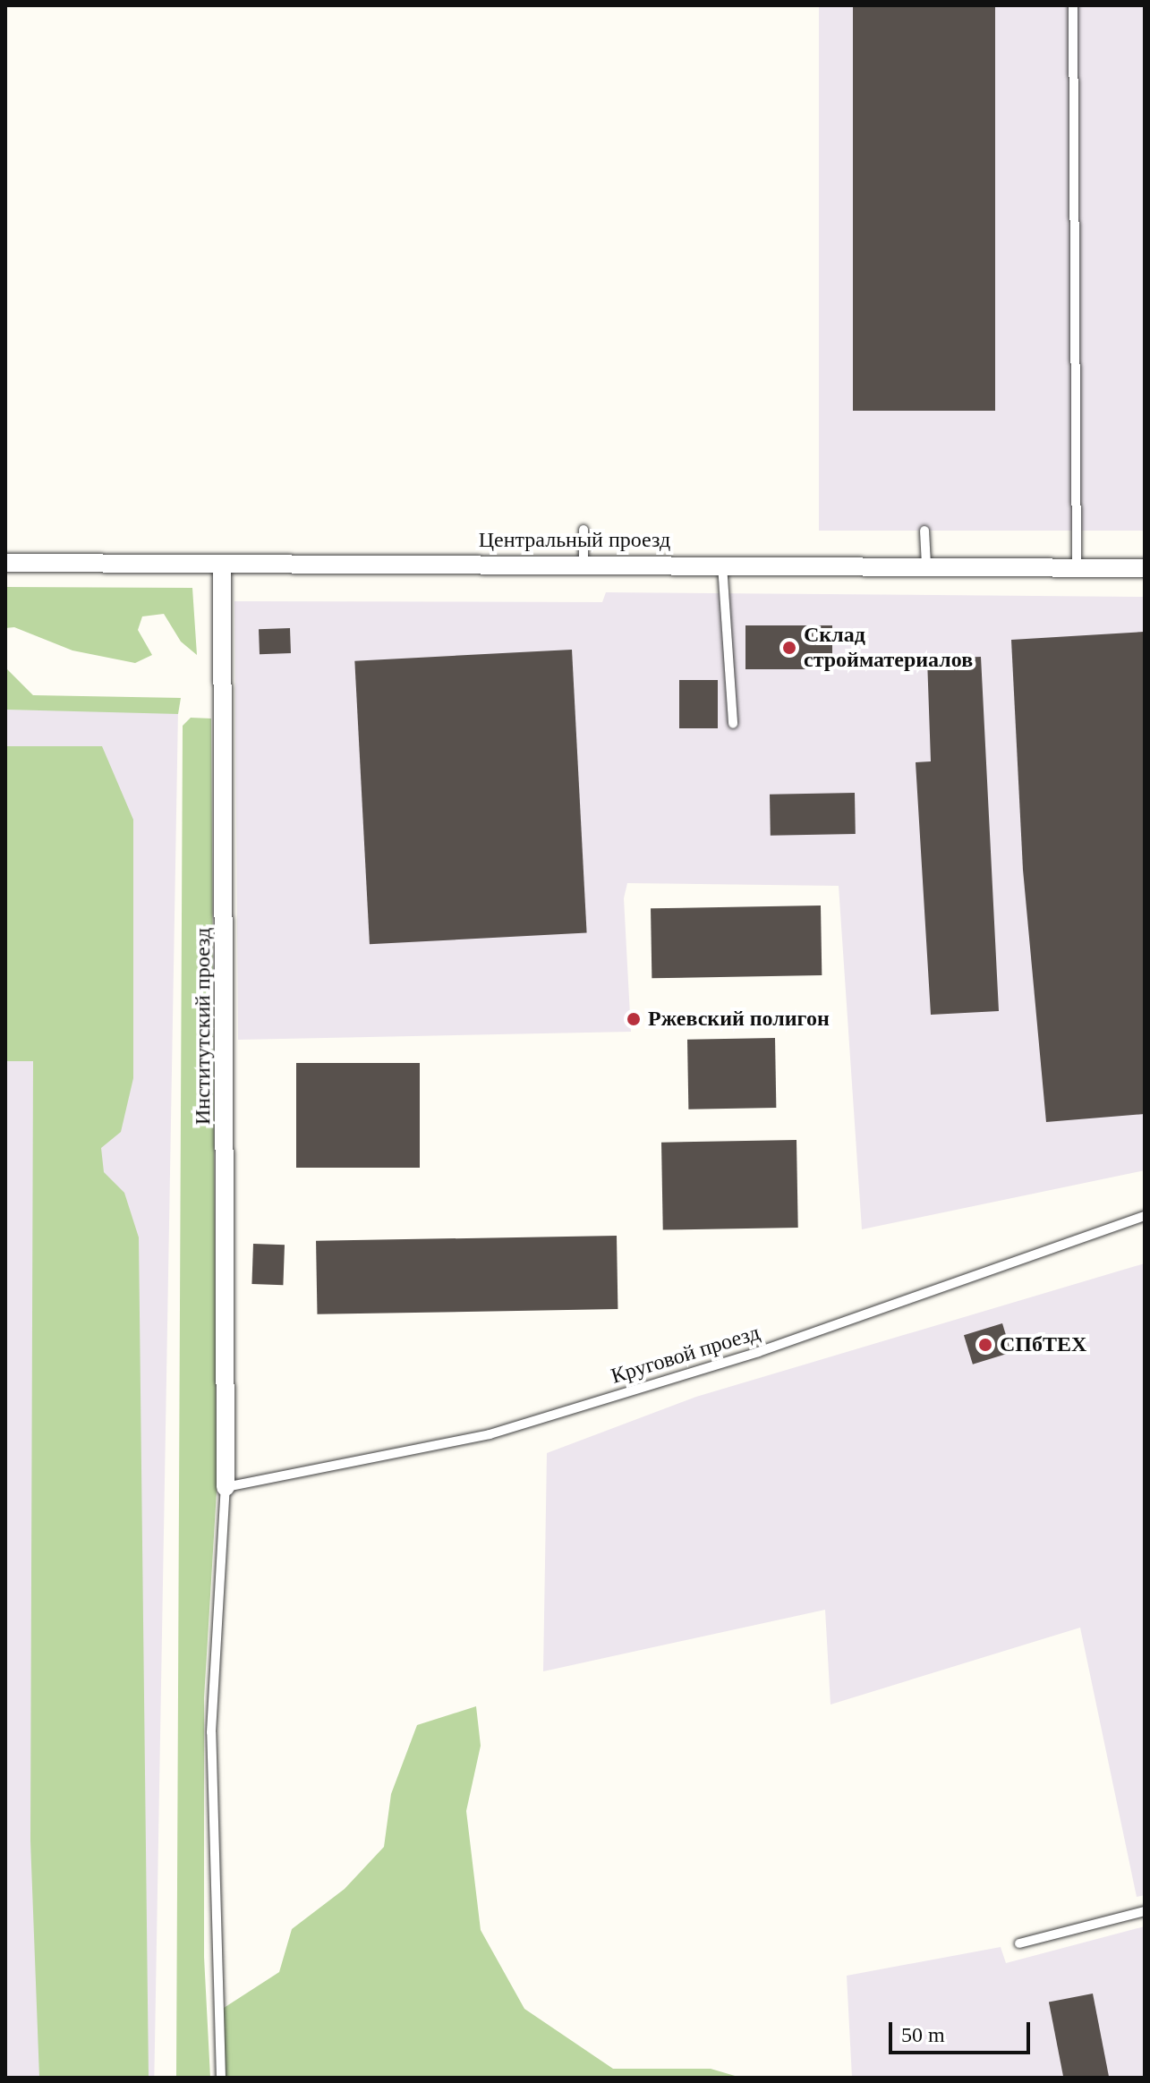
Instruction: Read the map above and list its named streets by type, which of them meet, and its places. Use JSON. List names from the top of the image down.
{
  "streets": {
    "street": ["Центральный проезд", "Институтский проезд"],
    "lane": ["Круговой проезд"]
  },
  "crossings": [
    ["Центральный проезд", "Институтский проезд"],
    ["Институтский проезд", "Круговой проезд"]
  ],
  "places": ["Склад стройматериалов", "Ржевский полигон", "СПбТЕХ"],
  "scale_bar": "50 m"
}
